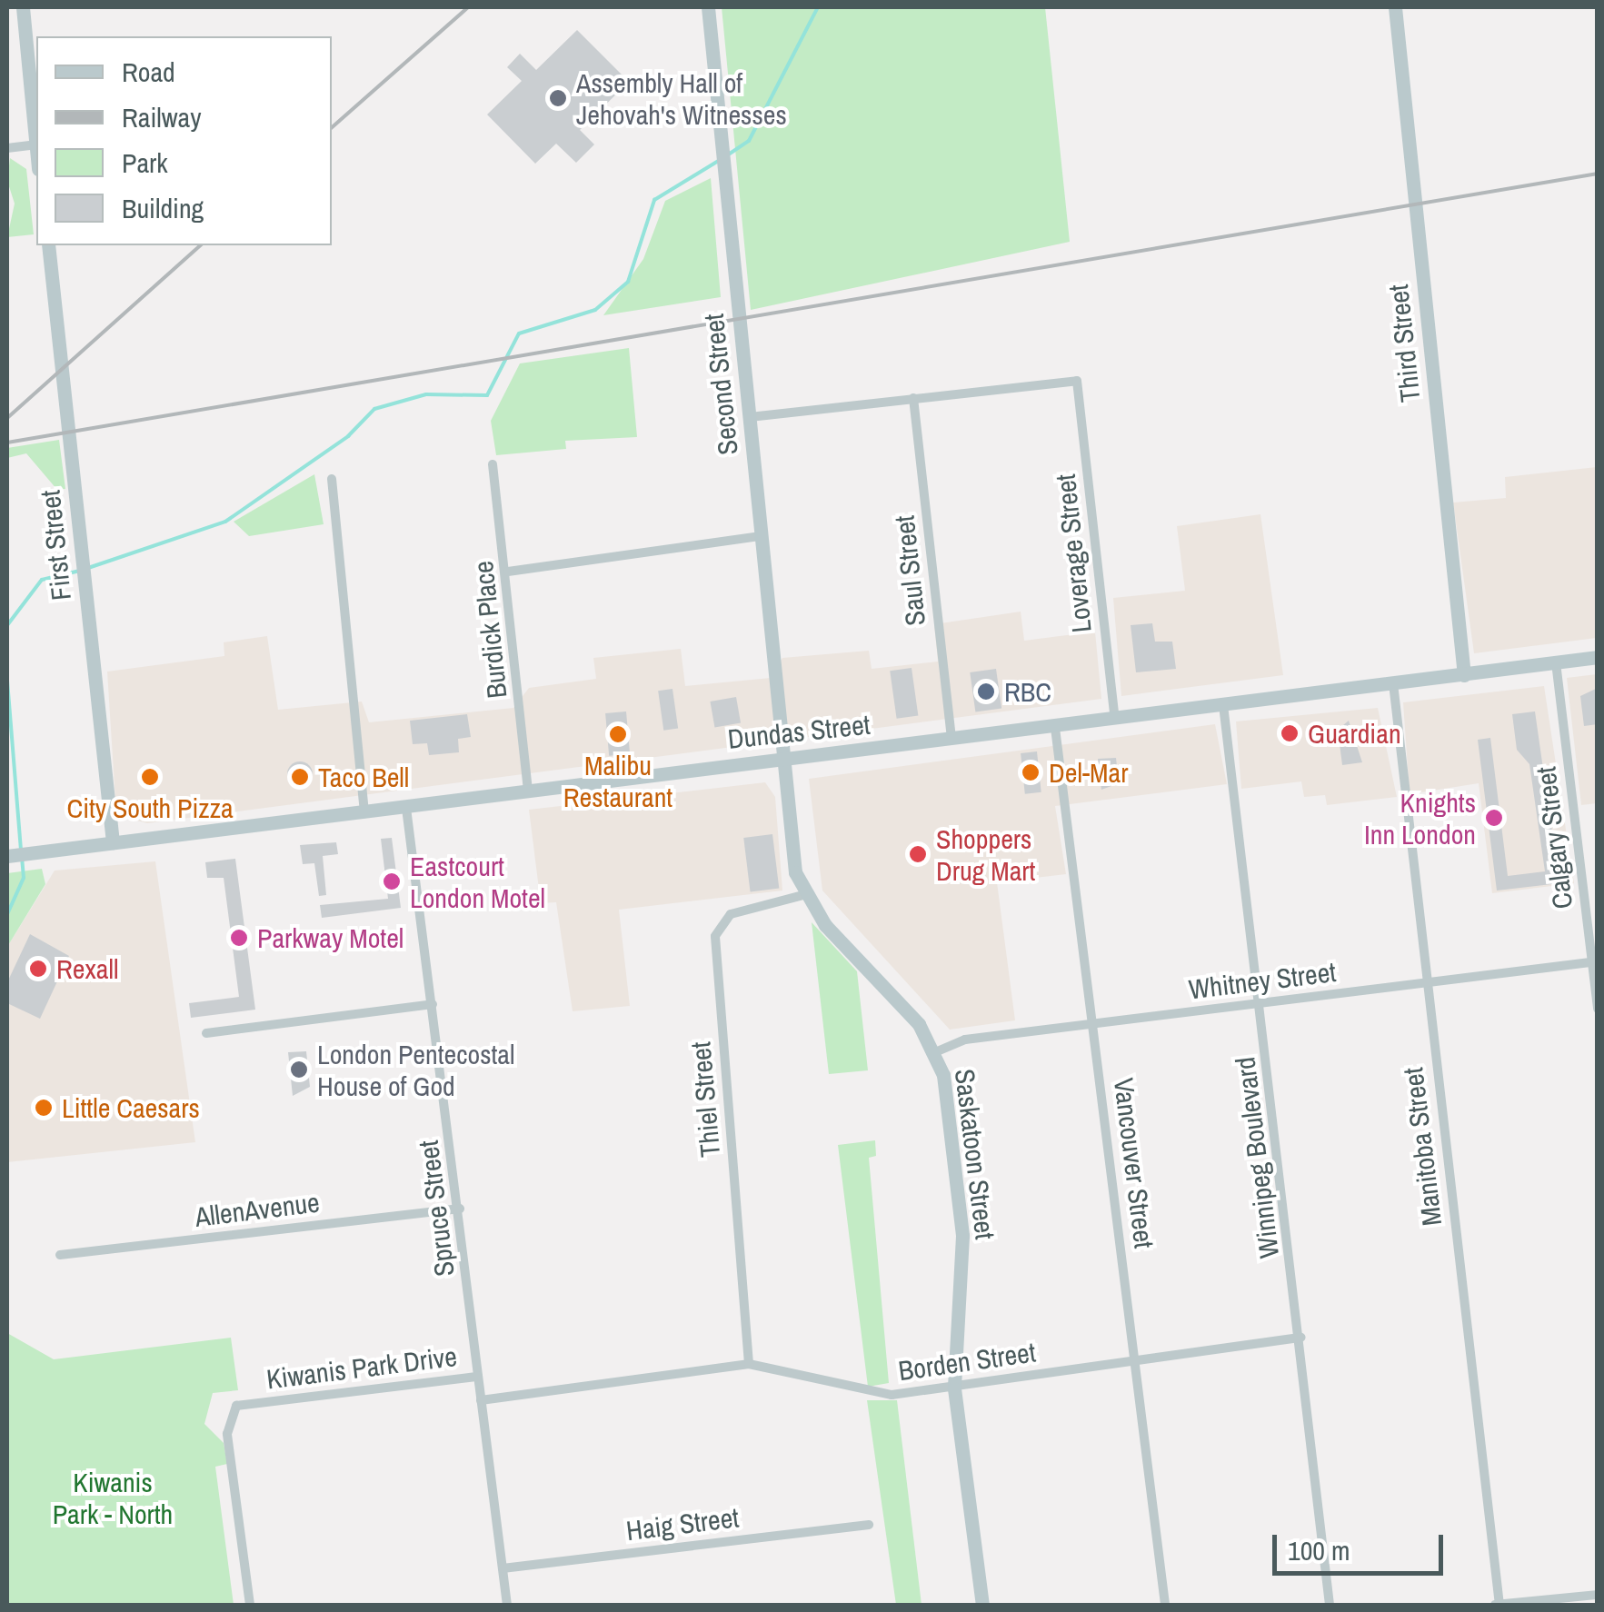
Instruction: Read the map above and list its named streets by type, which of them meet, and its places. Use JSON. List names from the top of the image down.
{
  "streets": {
    "street": [
      "Third Street",
      "Second Street",
      "First Street",
      "Loverage Street",
      "Saul Street",
      "Burdick Place",
      "Dundas Street",
      "Calgary Street",
      "Whitney Street",
      "Thiel Street",
      "Manitoba Street",
      "Saskatoon Street",
      "Winnipeg Boulevard",
      "Vancouver Street",
      "Spruce Street",
      "AllenAvenue",
      "Borden Street",
      "Kiwanis Park Drive",
      "Haig Street"
    ]
  },
  "crossings": [
    ["Third Street", "Dundas Street"],
    ["Second Street", "Dundas Street"],
    ["First Street", "Dundas Street"],
    ["Loverage Street", "Saul Street"],
    ["Loverage Street", "Dundas Street"],
    ["Saul Street", "Dundas Street"],
    ["Burdick Place", "Dundas Street"],
    ["Dundas Street", "Calgary Street"],
    ["Dundas Street", "Manitoba Street"],
    ["Dundas Street", "Winnipeg Boulevard"],
    ["Dundas Street", "Vancouver Street"],
    ["Dundas Street", "Spruce Street"],
    ["Calgary Street", "Whitney Street"],
    ["Whitney Street", "Manitoba Street"],
    ["Whitney Street", "Saskatoon Street"],
    ["Whitney Street", "Winnipeg Boulevard"],
    ["Whitney Street", "Vancouver Street"],
    ["Thiel Street", "Saskatoon Street"],
    ["Thiel Street", "Borden Street"],
    ["Saskatoon Street", "Borden Street"],
    ["Winnipeg Boulevard", "Borden Street"],
    ["Vancouver Street", "Borden Street"],
    ["Spruce Street", "AllenAvenue"],
    ["Spruce Street", "Borden Street"],
    ["Spruce Street", "Kiwanis Park Drive"],
    ["Spruce Street", "Haig Street"]
  ],
  "parks": ["Kiwanis Park - North"],
  "places": [
    "Assembly Hall of Jehovah's Witnesses",
    "RBC",
    "Guardian",
    "Malibu Restaurant",
    "Del-Mar",
    "City South Pizza",
    "Taco Bell",
    "Knights Inn London",
    "Shoppers Drug Mart",
    "Eastcourt London Motel",
    "Parkway Motel",
    "Rexall",
    "London Pentecostal House of God",
    "Little Caesars"
  ],
  "legend": [
    "Road",
    "Railway",
    "Park",
    "Building"
  ],
  "scale_bar": "100 m"
}
